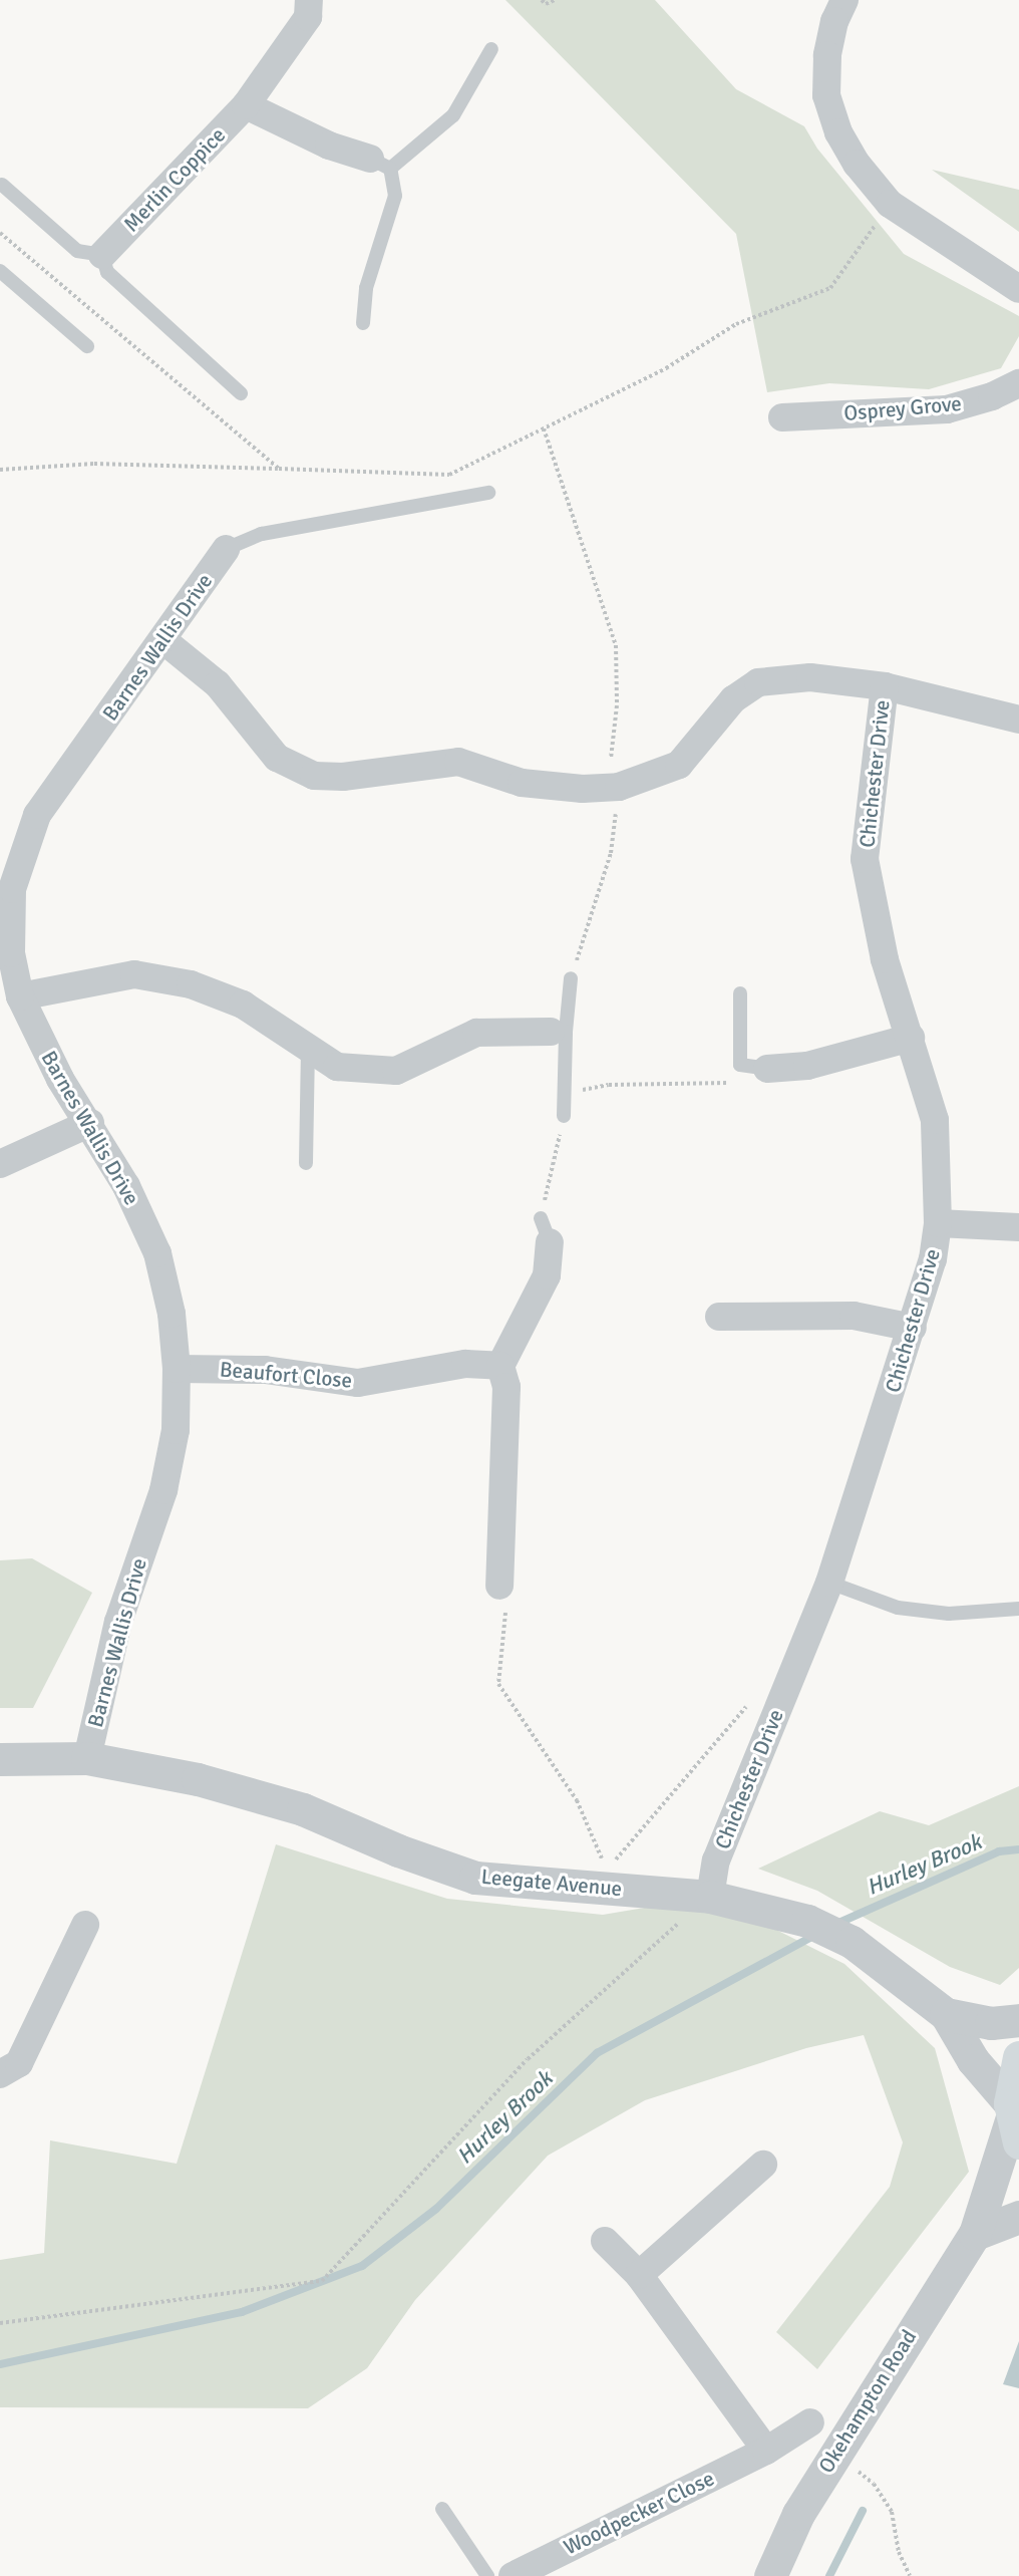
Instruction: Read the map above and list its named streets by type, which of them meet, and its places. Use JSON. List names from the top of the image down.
{
  "streets": {
    "street": [
      "Merlin Coppice",
      "Osprey Grove",
      "Barnes Wallis Drive",
      "Chichester Drive",
      "Beaufort Close",
      "Leegate Avenue",
      "Okehampton Road",
      "Woodpecker Close"
    ]
  },
  "crossings": [
    ["Barnes Wallis Drive", "Beaufort Close"],
    ["Barnes Wallis Drive", "Leegate Avenue"],
    ["Chichester Drive", "Leegate Avenue"],
    ["Leegate Avenue", "Okehampton Road"]
  ],
  "water": ["Hurley Brook"]
}
